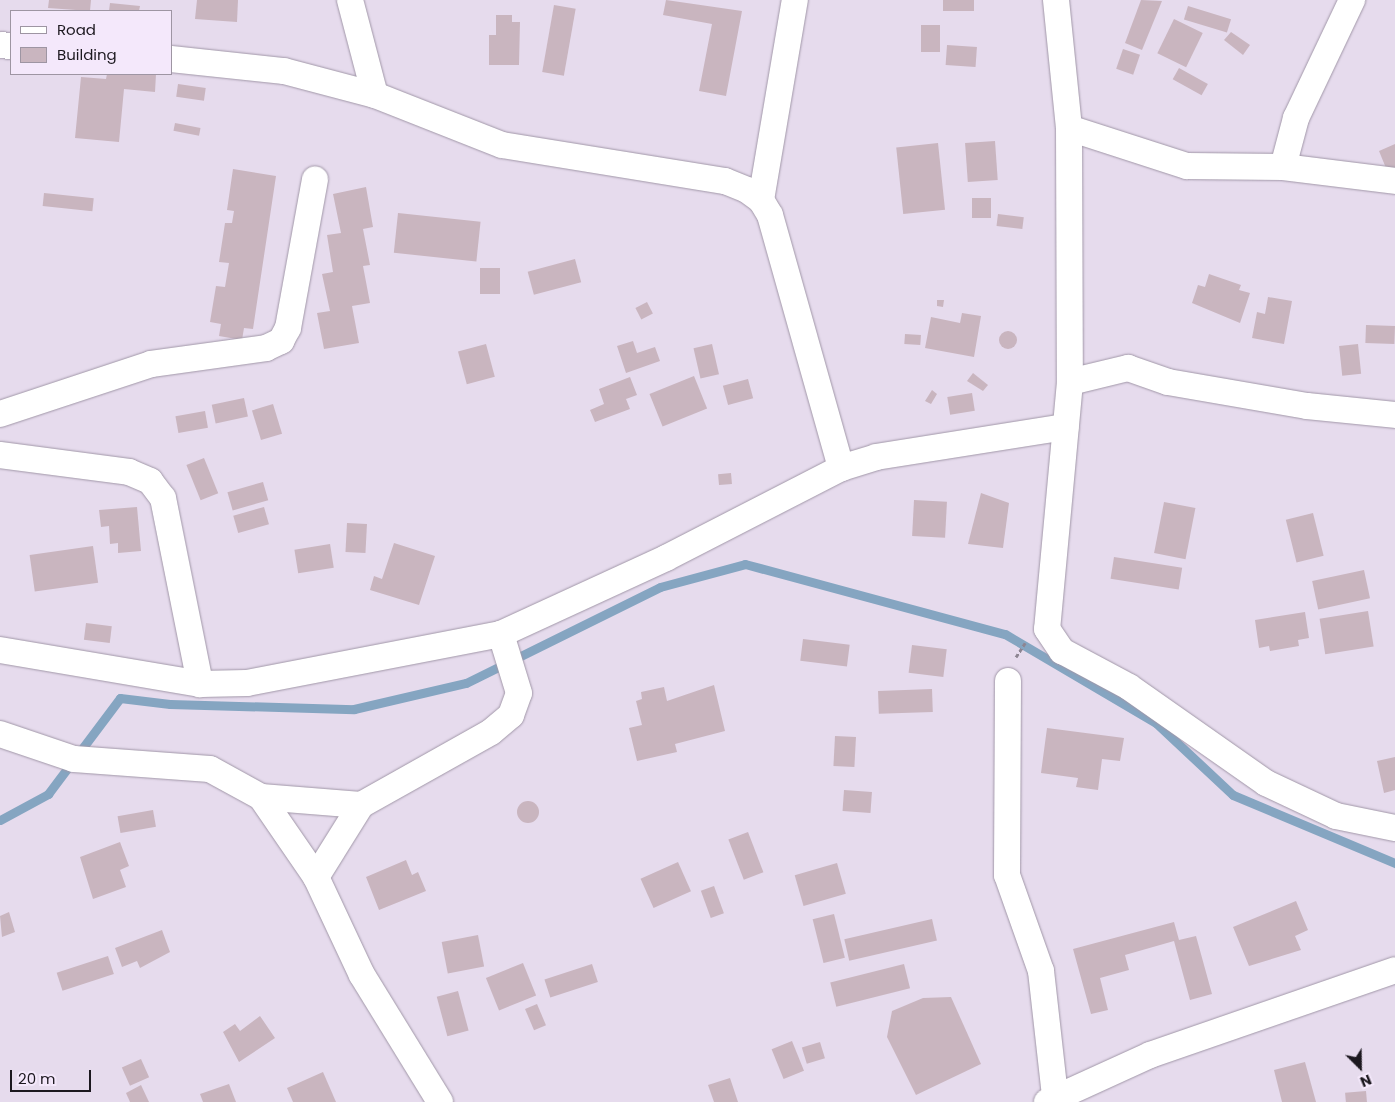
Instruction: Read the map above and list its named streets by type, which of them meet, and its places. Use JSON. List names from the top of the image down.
{
  "legend": ["Road", "Building"],
  "scale_bar": "20 m",
  "north": "bottom right"
}
